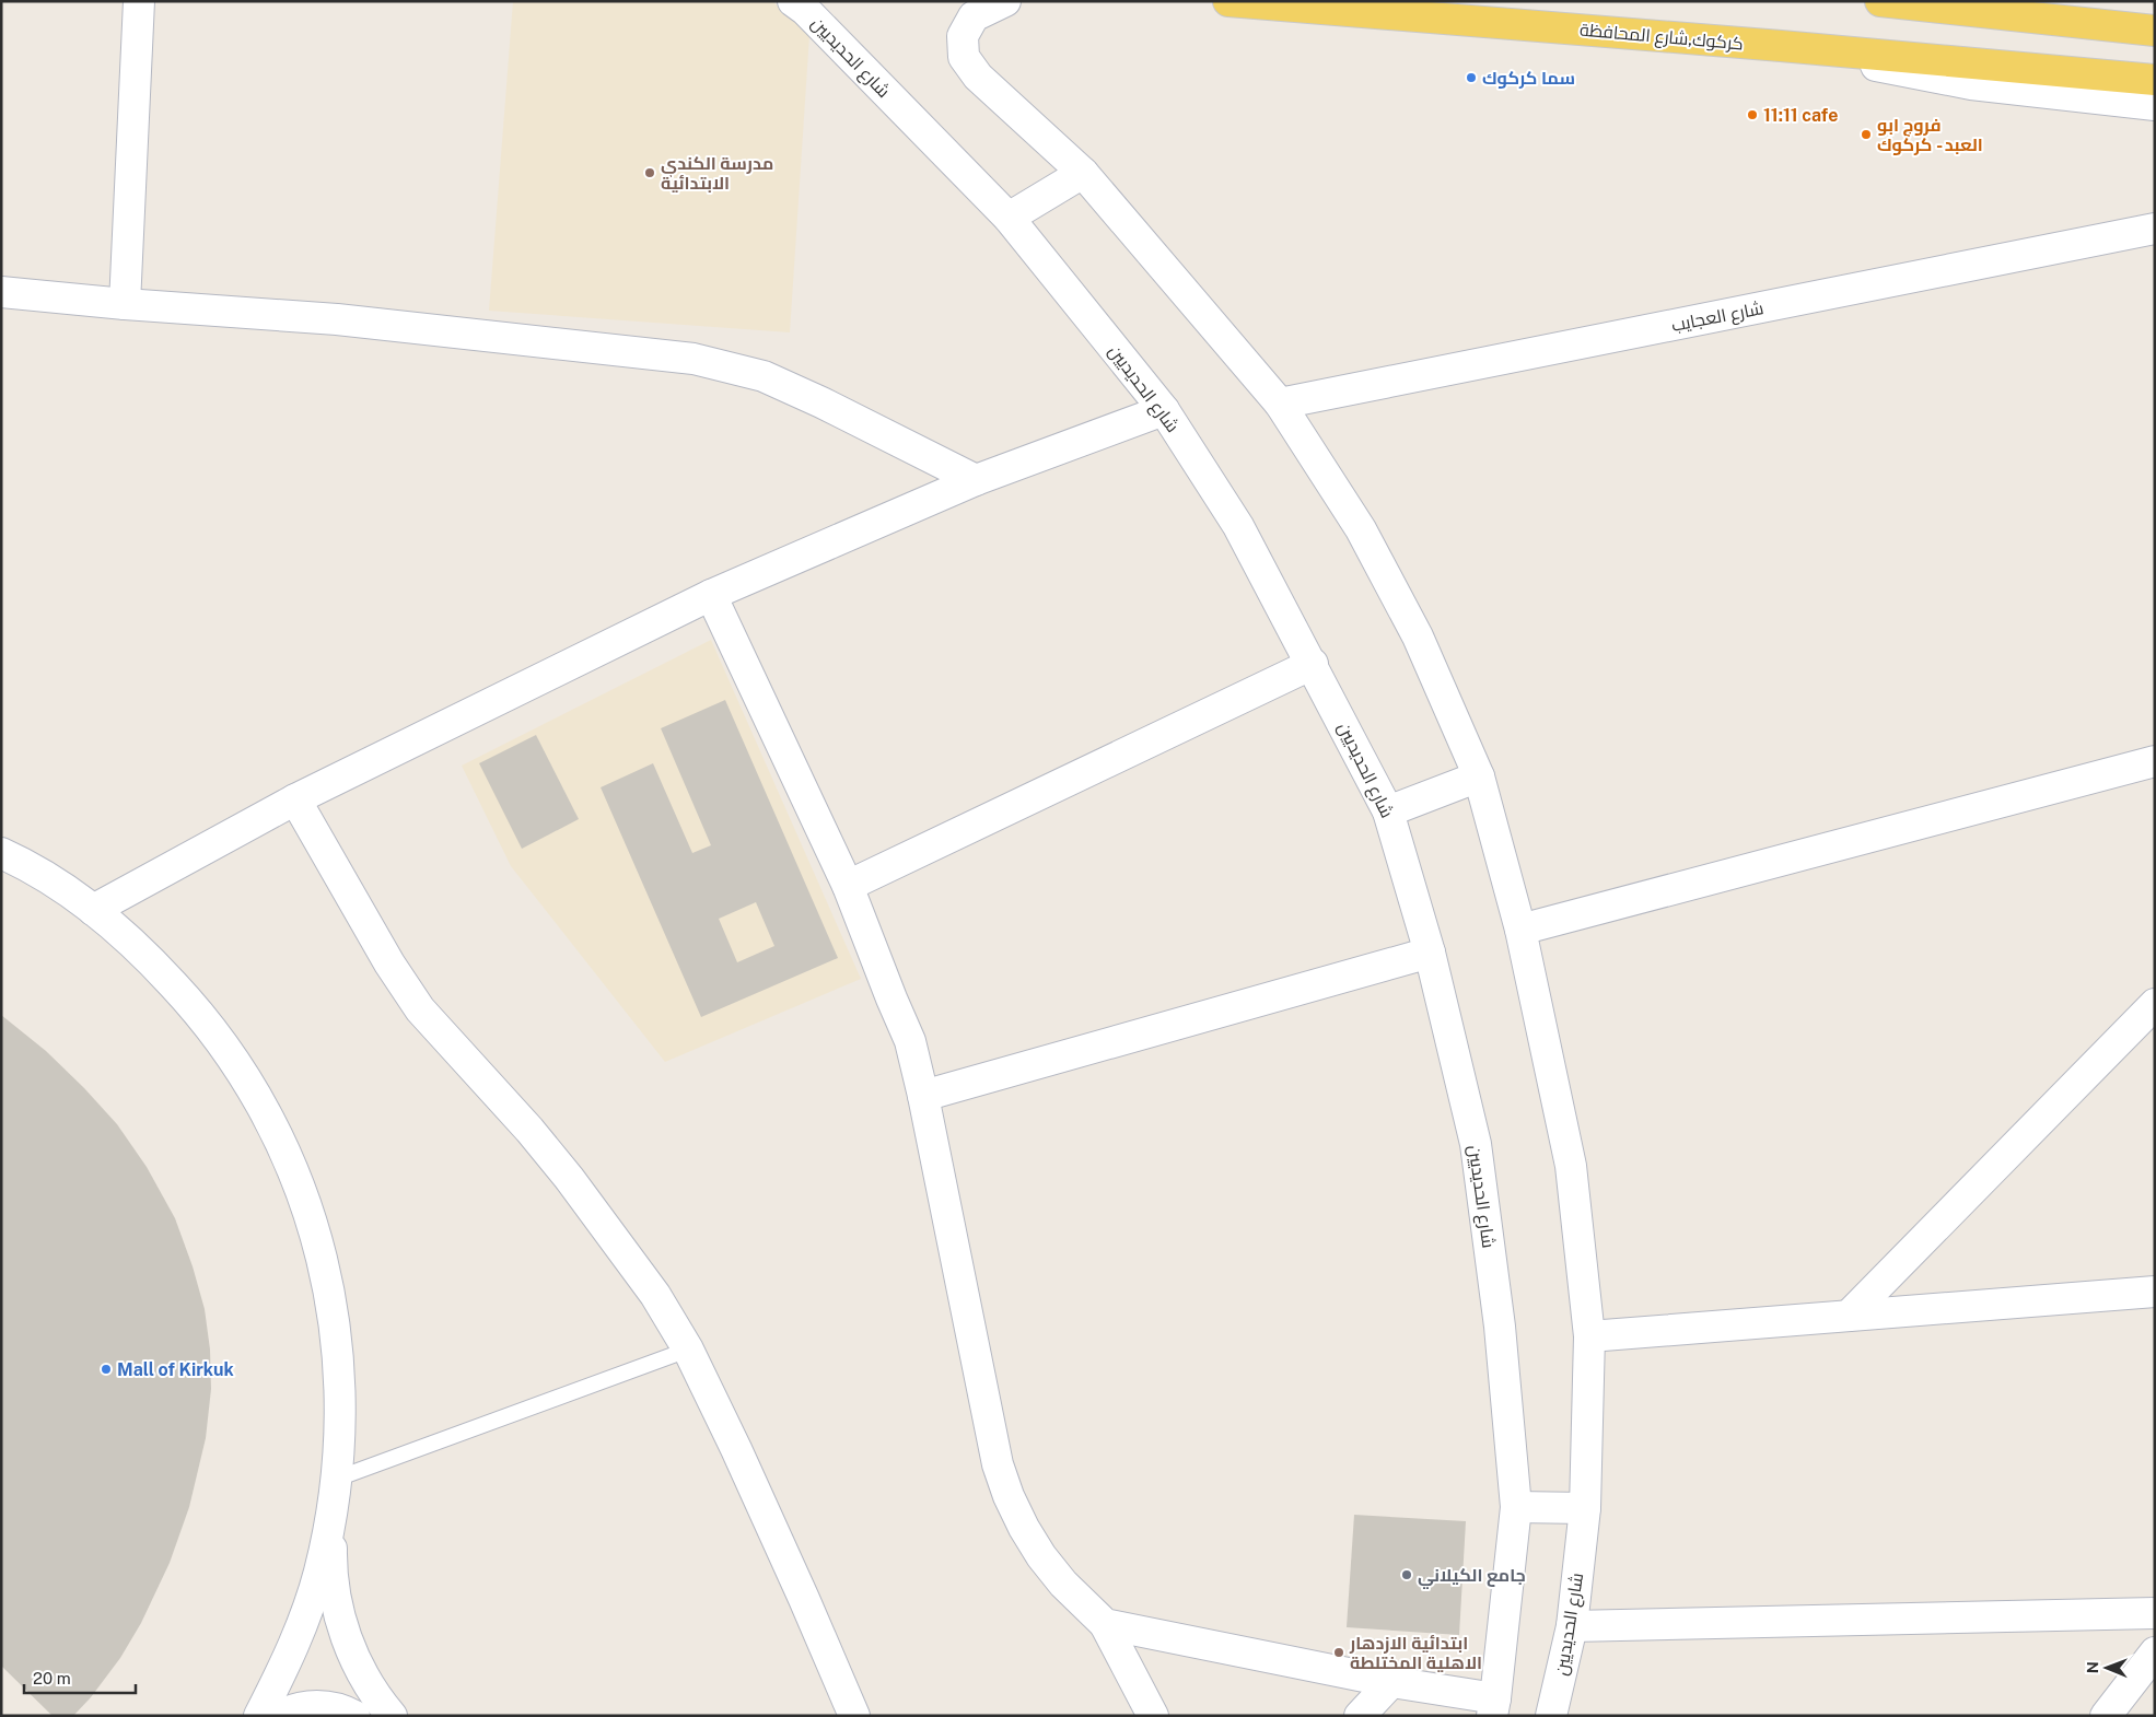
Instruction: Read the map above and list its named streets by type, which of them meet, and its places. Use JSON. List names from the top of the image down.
{
  "streets": {
    "main road": ["كركوك,شارع المحافظة"],
    "street": ["شارع الحديديين", "شارع العجايب"]
  },
  "crossings": [
    ["شارع الحديديين", "شارع العجايب"]
  ],
  "places": [
    "سما كركوك",
    "11:11 cafe",
    "فروج ابو العبد - كركوك",
    "مدرسة الكندي الابتدائية",
    "Mall of Kirkuk",
    "جامع الكيلاني",
    "ابتدائية الازدهار الاهلية المختلطة"
  ],
  "scale_bar": "20 m",
  "north": "left"
}
